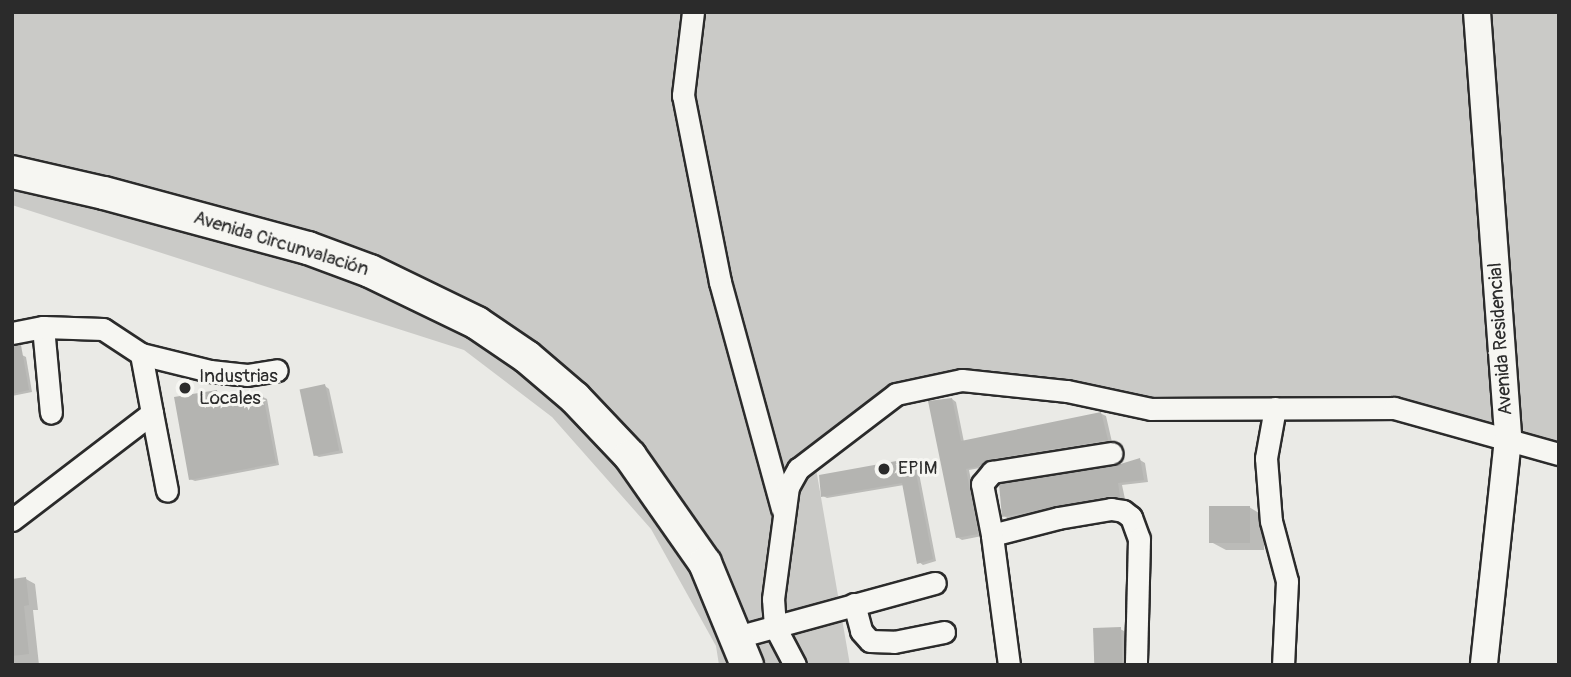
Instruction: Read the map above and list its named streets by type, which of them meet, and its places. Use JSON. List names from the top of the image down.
{
  "streets": {
    "highway": ["Avenida Circunvalación"],
    "main road": ["Avenida Residencial"]
  },
  "places": ["Industrias Locales", "EPIM"]
}
